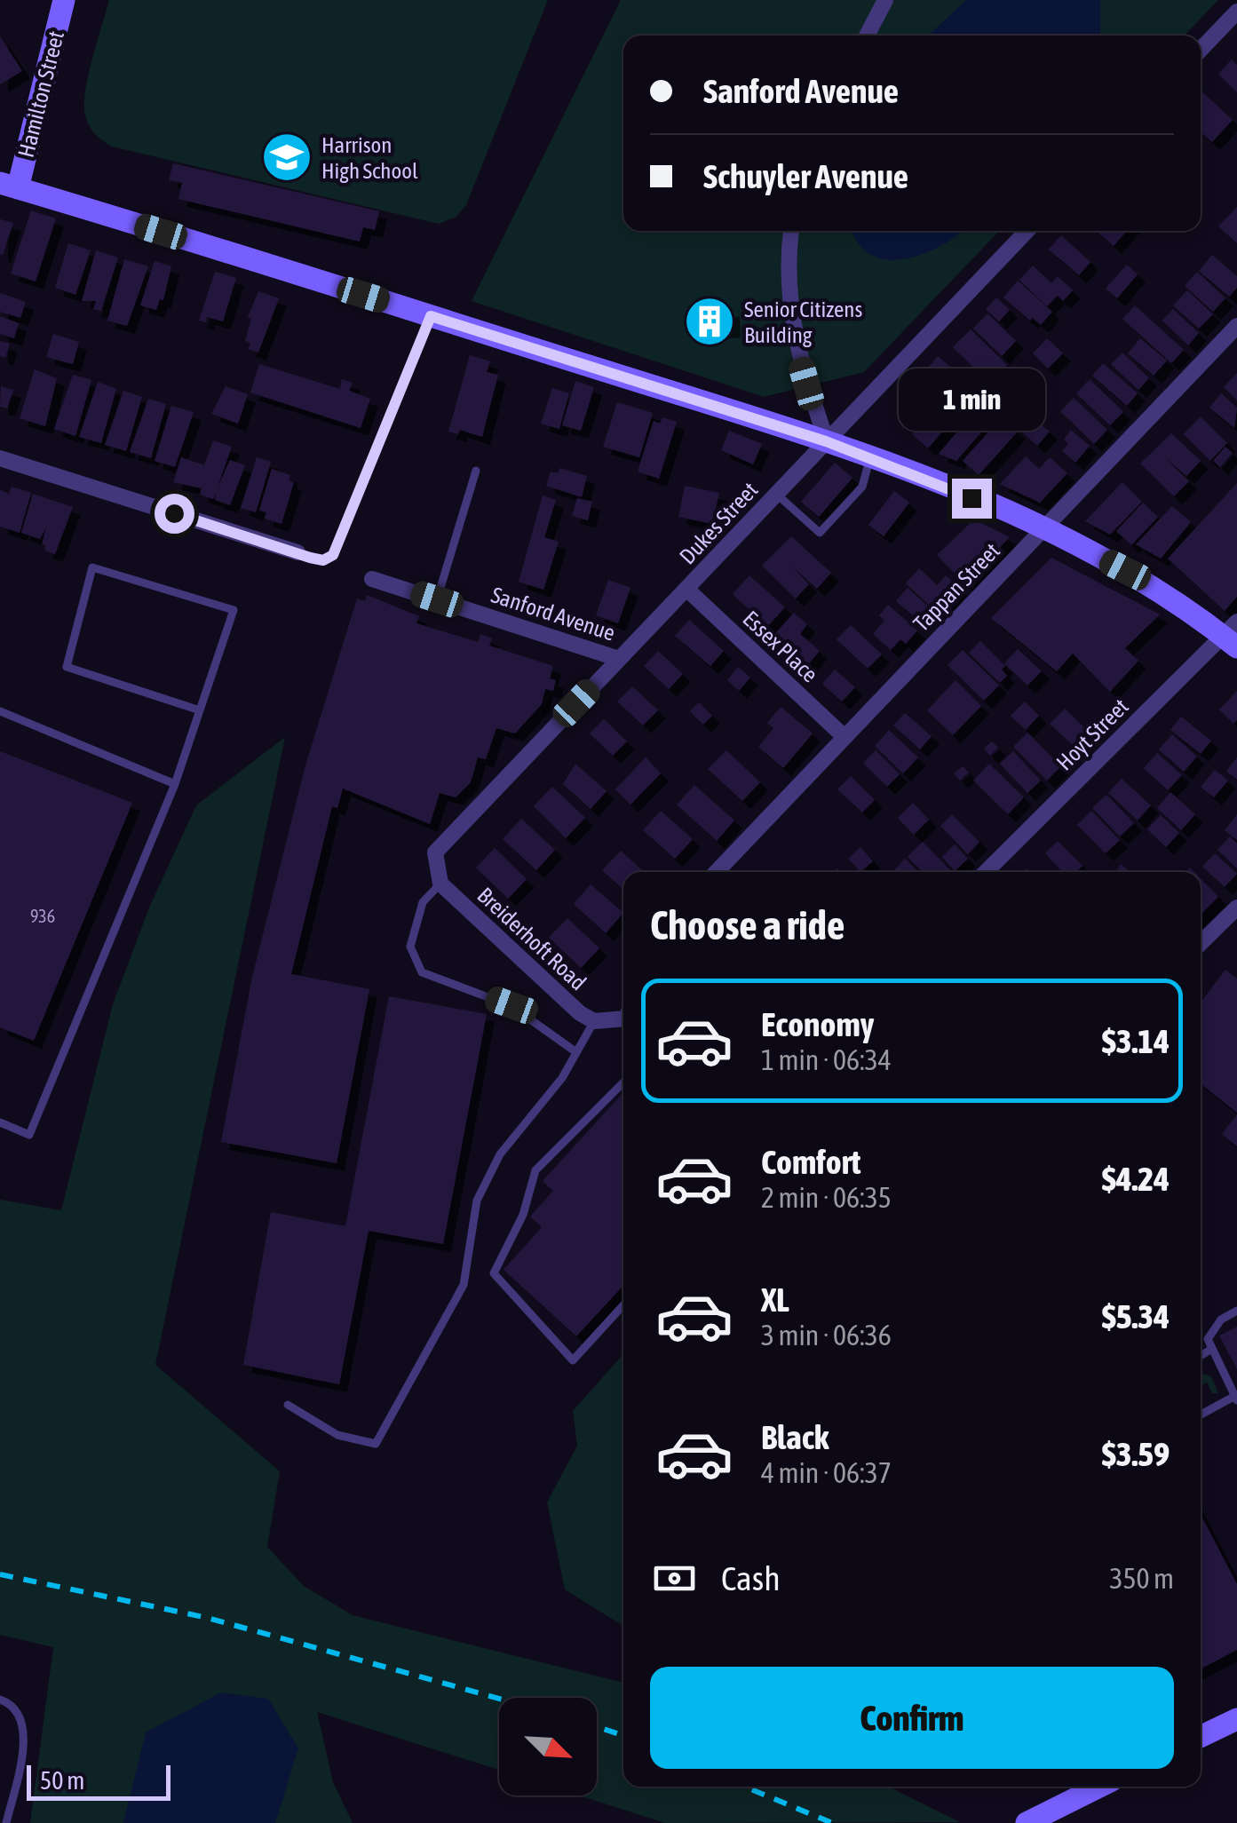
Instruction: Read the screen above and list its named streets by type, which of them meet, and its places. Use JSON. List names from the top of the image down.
{
  "streets": {
    "main road": ["Hamilton Street"],
    "street": [
      "Dukes Street",
      "Tappan Street",
      "Sanford Avenue",
      "Essex Place",
      "Hoyt Street",
      "Breiderhoft Road"
    ]
  },
  "crossings": [
    ["Dukes Street", "Sanford Avenue"],
    ["Dukes Street", "Essex Place"],
    ["Dukes Street", "Breiderhoft Road"],
    ["Tappan Street", "Essex Place"]
  ],
  "places": {
    "school or university": ["Harrison High School"],
    "building": ["Senior Citizens Building"]
  },
  "house_numbers": ["936"],
  "scale_bar": "50 m",
  "north": "bottom right",
  "page": {
    "banner": ["Sanford Avenue", "Schuyler Avenue"],
    "bubble": "1 min",
    "heading": "Choose a ride",
    "list": [
      {
        "name": "Economy",
        "note": "1 min · 06:34",
        "value": "$3.14"
      },
      {
        "name": "Comfort",
        "note": "2 min · 06:35",
        "value": "$4.24"
      },
      {
        "name": "XL",
        "note": "3 min · 06:36",
        "value": "$5.34"
      },
      {
        "name": "Black",
        "note": "4 min · 06:37",
        "value": "$3.59"
      }
    ],
    "pay": ["Cash", "350 m"],
    "buttons": "Confirm",
    "scale": "50 m"
  }
}
